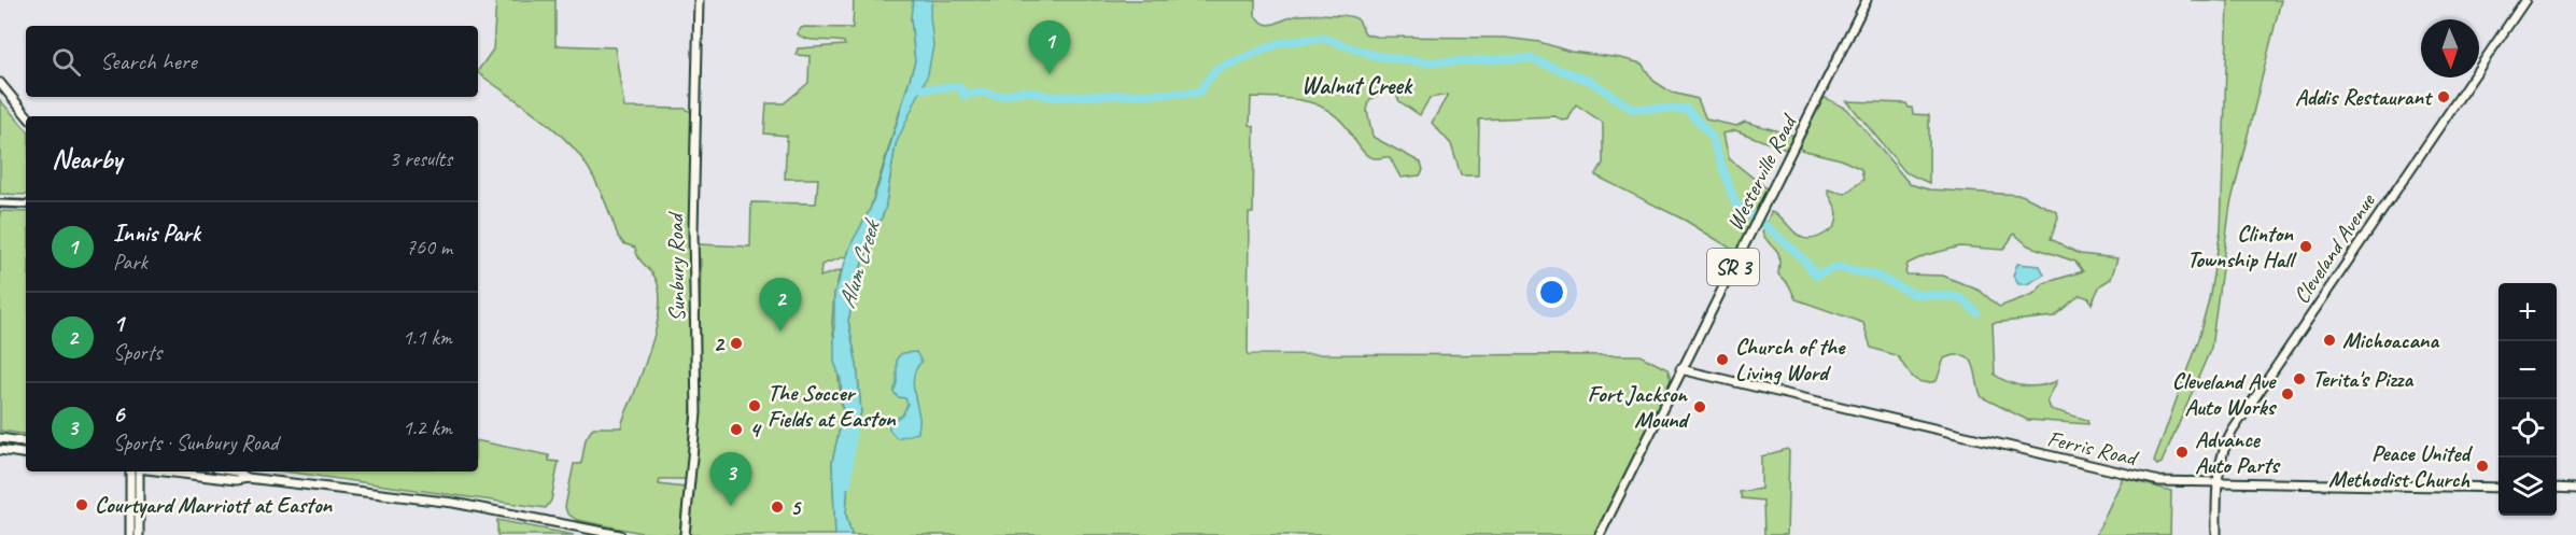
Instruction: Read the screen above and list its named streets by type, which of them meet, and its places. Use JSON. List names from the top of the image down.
{
  "streets": {
    "main road": [
      "Westerville Road",
      "Cleveland Avenue",
      "SR 3",
      "Sunbury Road",
      "Ferris Road"
    ]
  },
  "crossings": [
    ["Westerville Road", "Ferris Road"],
    ["Cleveland Avenue", "Ferris Road"]
  ],
  "districts": ["Walnut Creek"],
  "water": ["Alum Creek"],
  "places": [
    "Addis Restaurant",
    "Clinton Township Hall",
    "Michoacana",
    "2",
    "Church of the Living Word",
    "Terita's Pizza",
    "Cleveland Ave Auto Works",
    "The Soccer Fields at Easton",
    "Fort Jackson Mound",
    "4",
    "Advance Auto Parts",
    "Peace United Methodist Church",
    "Courtyard Marriott at Easton",
    "5"
  ],
  "north": "bottom",
  "page": {
    "pins": ["1", "2", "3"],
    "search": "Search here",
    "heading": ["Nearby", "3 results"],
    "list": [
      {
        "mark": "1",
        "name": "Innis Park",
        "note": "Park",
        "value": "760 m"
      },
      {
        "mark": "2",
        "name": "1",
        "note": "Sports",
        "value": "1.1 km"
      },
      {
        "mark": "3",
        "name": "6",
        "note": "Sports · Sunbury Road",
        "value": "1.2 km"
      }
    ],
    "map_buttons": ["+", "−"]
  }
}
